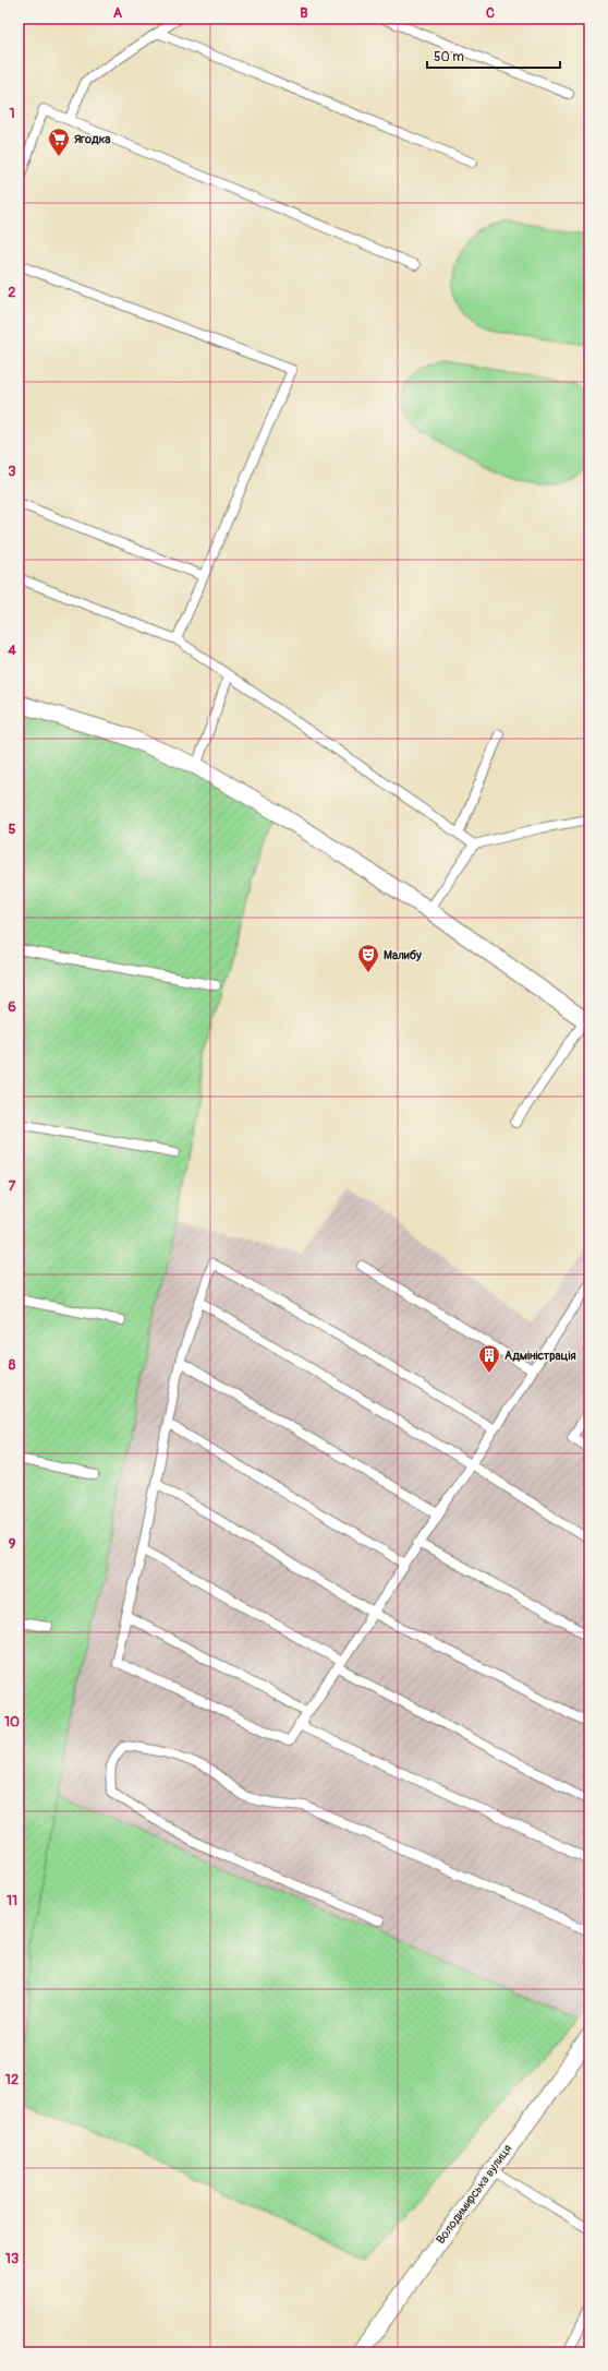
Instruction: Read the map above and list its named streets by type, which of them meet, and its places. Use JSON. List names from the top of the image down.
{
  "streets": {
    "street": ["Володимирська вулиця"]
  },
  "places": {
    "supermarket": ["Ягодка"],
    "theatre": ["Малибу"],
    "building": ["Адміністрація"]
  },
  "scale_bar": "50 m",
  "grid": {
    "columns": ["A", "B", "C"],
    "rows": [
      "1",
      "2",
      "3",
      "4",
      "5",
      "6",
      "7",
      "8",
      "9",
      "10",
      "11",
      "12",
      "13"
    ]
  }
}
